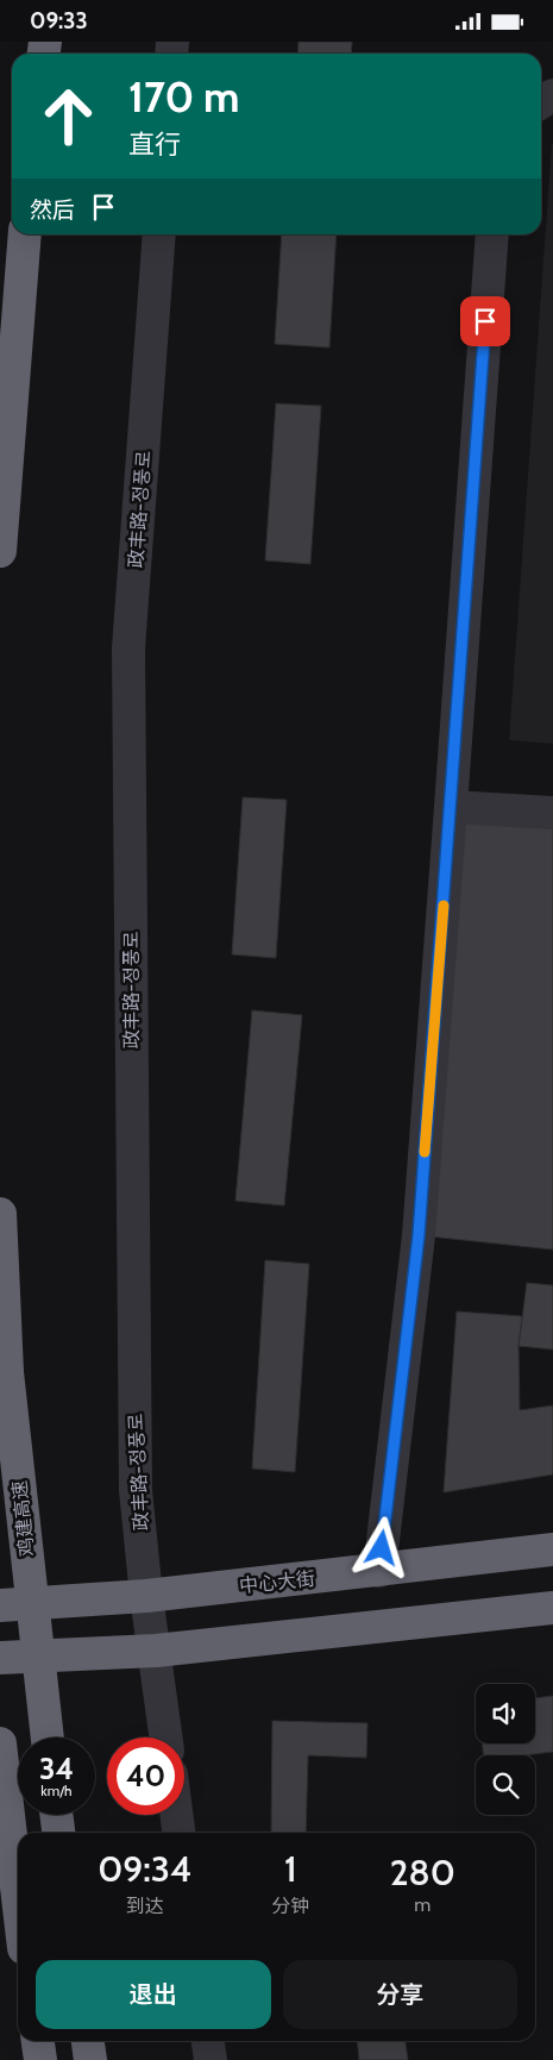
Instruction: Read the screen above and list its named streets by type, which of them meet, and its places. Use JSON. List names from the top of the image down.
{
  "streets": {
    "highway": ["鸡建高速", "中心大街"],
    "street": ["政丰路-정풍로"]
  },
  "crossings": [
    ["政丰路-정풍로", "中心大街"]
  ],
  "page": {
    "status": "09:33",
    "turn": ["170 m", "直行"],
    "then": "然后",
    "speed": "34 km/h",
    "limit": "40",
    "eta": [
      "09:34",
      "到达",
      "1",
      "分钟",
      "280",
      "m"
    ],
    "buttons": ["退出", "分享"]
  }
}
